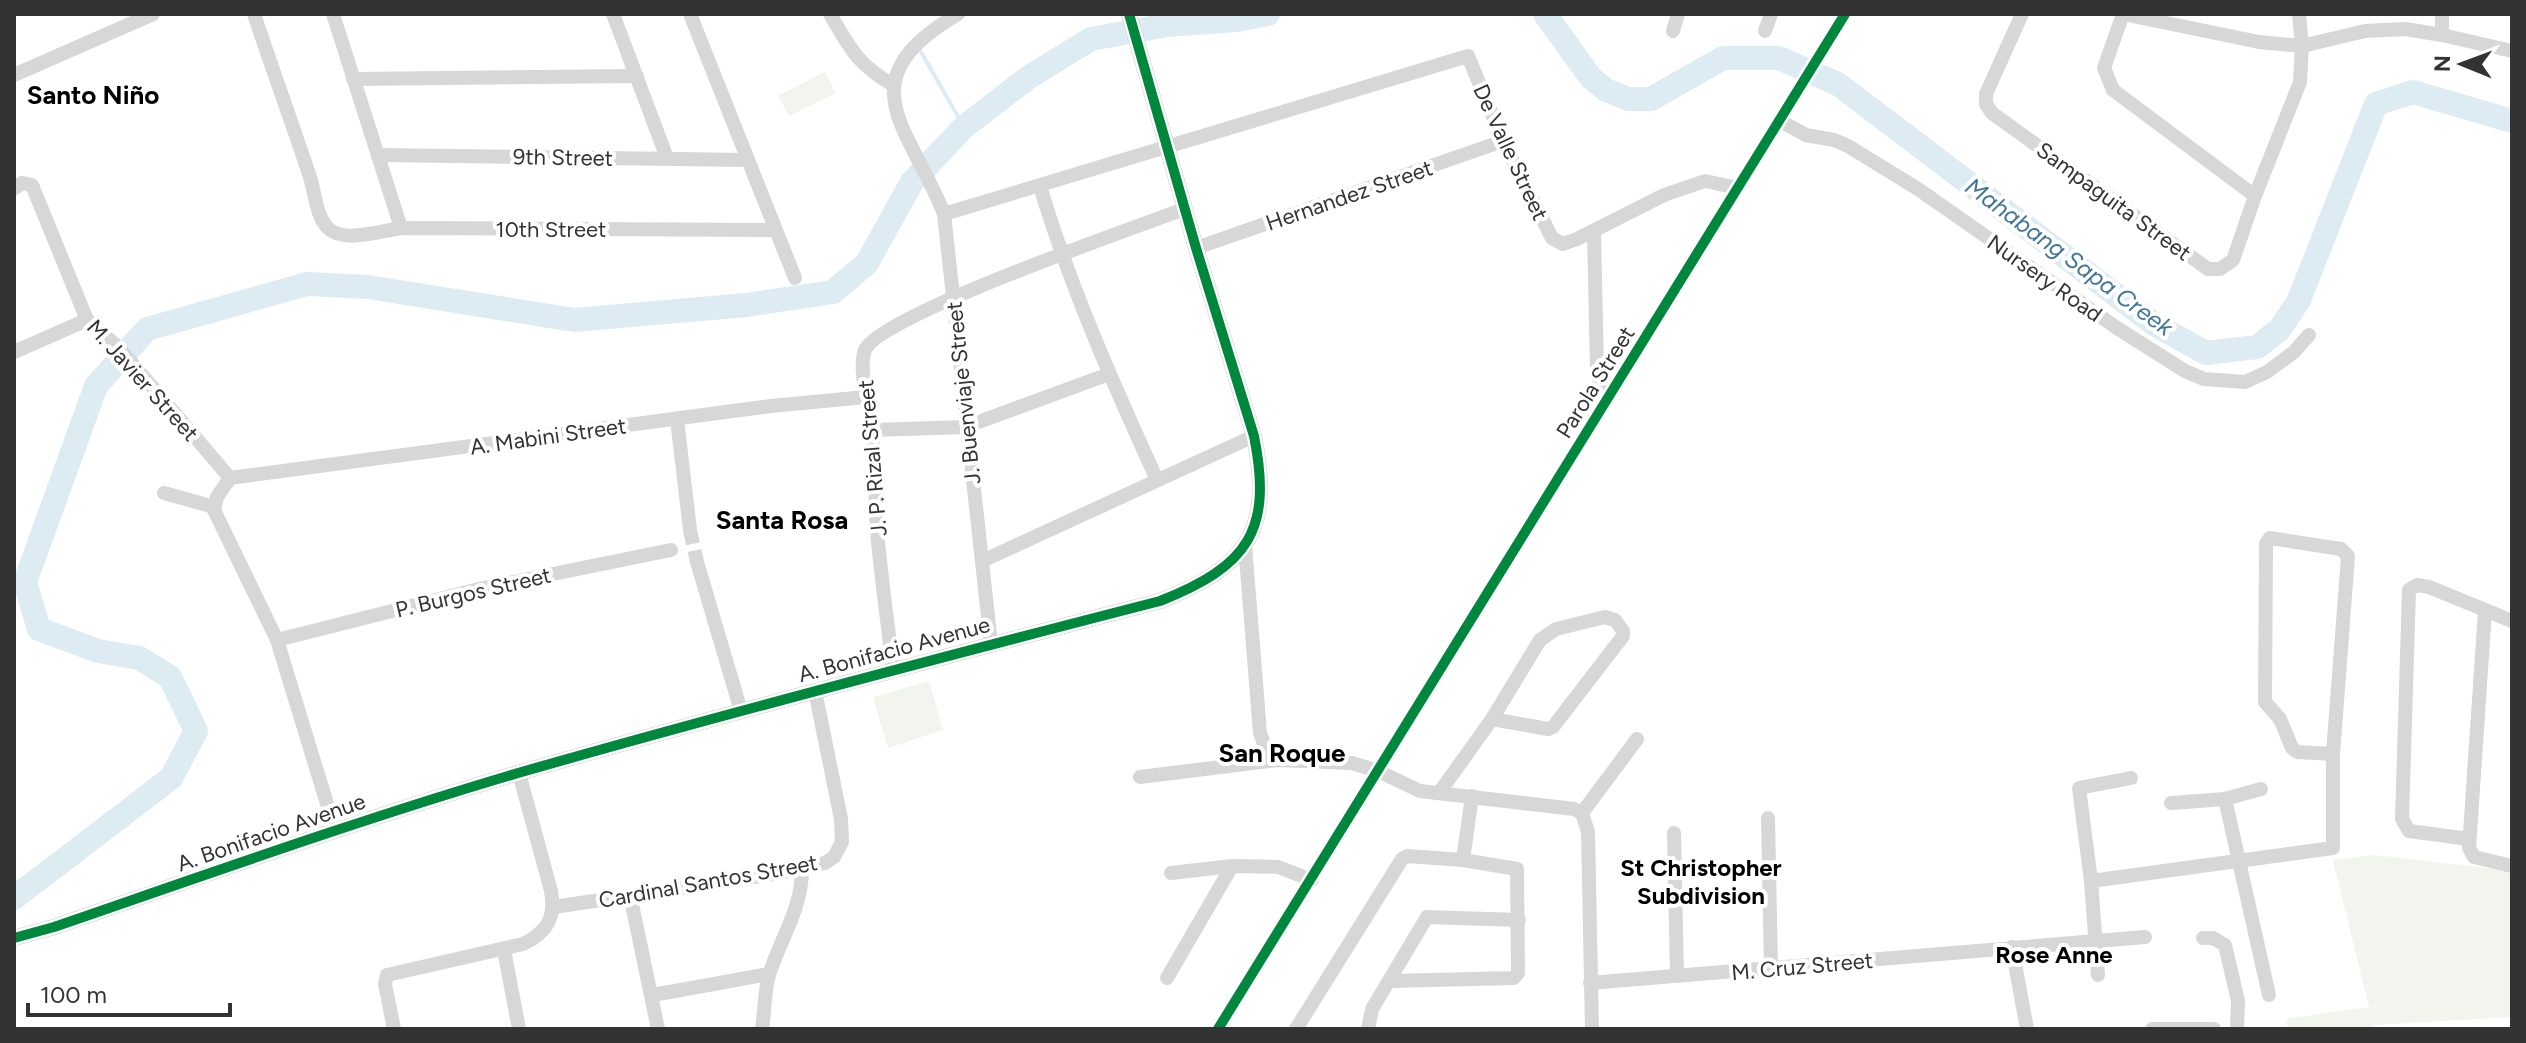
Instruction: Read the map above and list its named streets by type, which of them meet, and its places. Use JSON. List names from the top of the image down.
{
  "streets": {
    "main road": ["A. Bonifacio Avenue"],
    "street": [
      "De Valle Street",
      "9th Street",
      "Hernandez Street",
      "Sampaguita Street",
      "10th Street",
      "Nursery Road",
      "M. Javier Street",
      "Parola Street",
      "J. Buenviaje Street",
      "A. Mabini Street",
      "J. P. Rizal Street",
      "P. Burgos Street",
      "Cardinal Santos Street",
      "M. Cruz Street"
    ]
  },
  "crossings": [
    ["De Valle Street", "Hernandez Street"],
    ["De Valle Street", "Parola Street"],
    ["De Valle Street", "A. Bonifacio Avenue"],
    ["Hernandez Street", "A. Bonifacio Avenue"],
    ["Nursery Road", "Parola Street"],
    ["M. Javier Street", "A. Mabini Street"],
    ["J. Buenviaje Street", "J. P. Rizal Street"],
    ["J. Buenviaje Street", "A. Bonifacio Avenue"],
    ["A. Mabini Street", "J. P. Rizal Street"],
    ["J. P. Rizal Street", "A. Bonifacio Avenue"],
    ["A. Bonifacio Avenue", "Cardinal Santos Street"]
  ],
  "districts": [
    "Santo Niño",
    "Santa Rosa",
    "San Roque",
    "St Christopher Subdivision",
    "Rose Anne"
  ],
  "water": ["Mahabang Sapa Creek"],
  "scale_bar": "100 m",
  "north": "left"
}
